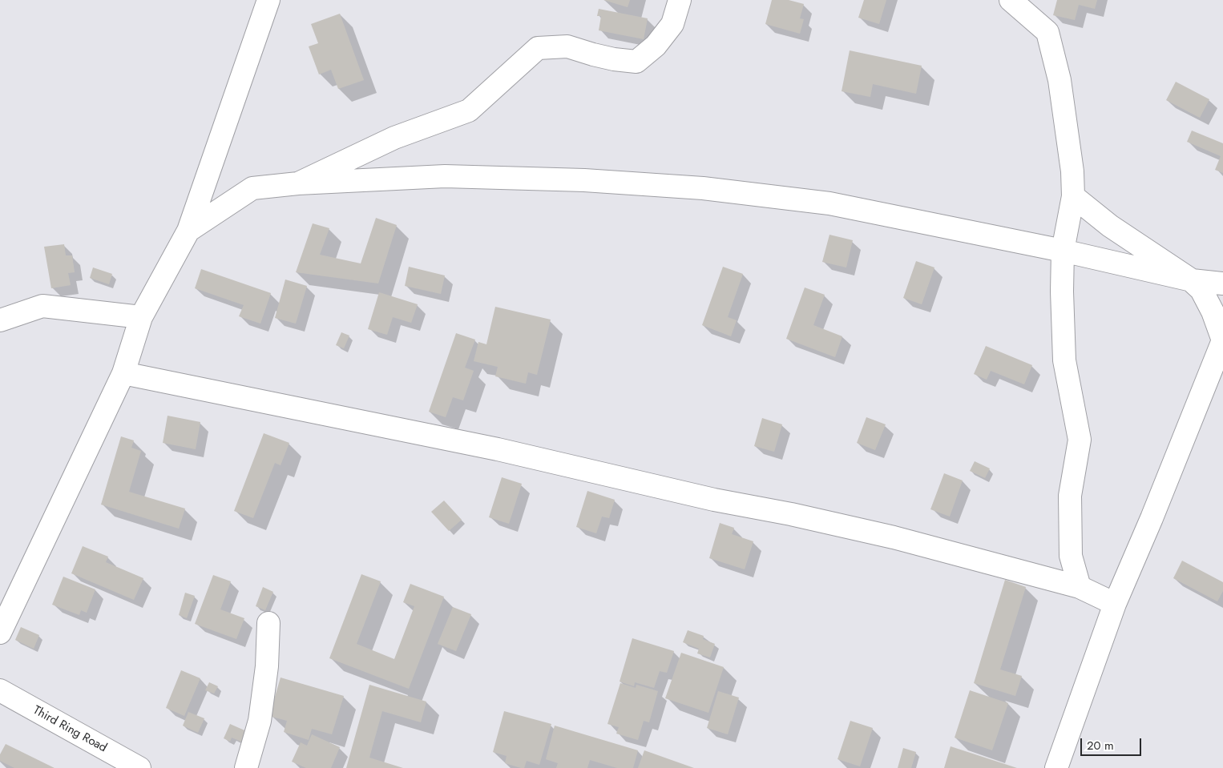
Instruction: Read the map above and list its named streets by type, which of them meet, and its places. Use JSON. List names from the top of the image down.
{
  "streets": {
    "street": ["Third Ring Road"]
  },
  "scale_bar": "20 m"
}
